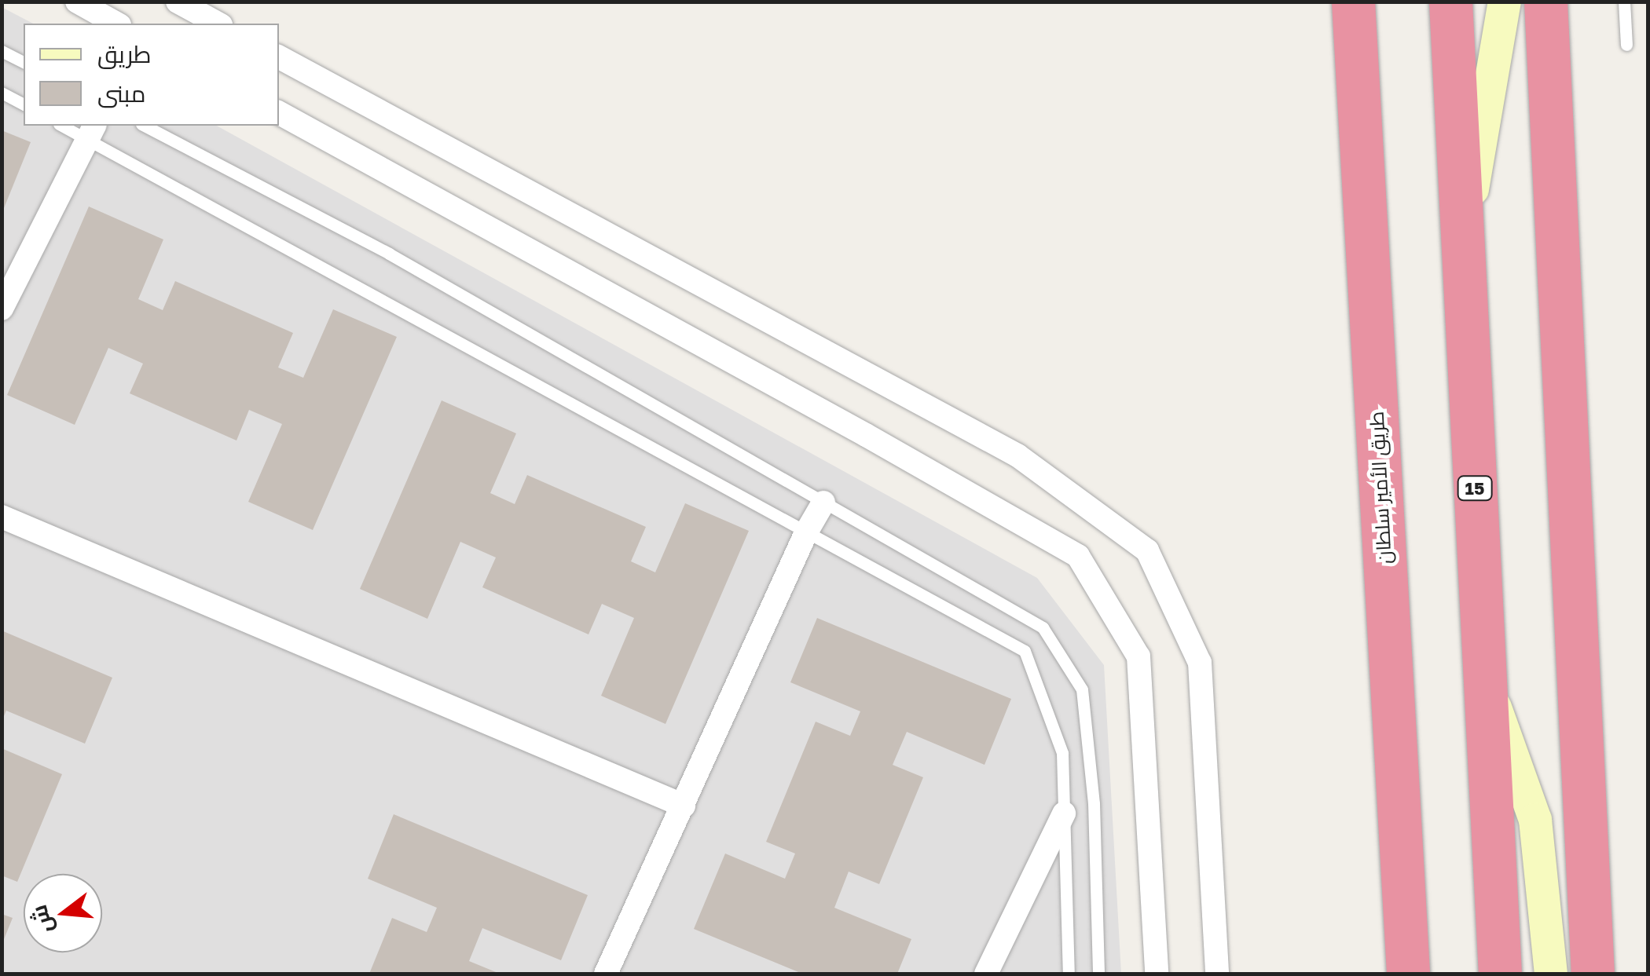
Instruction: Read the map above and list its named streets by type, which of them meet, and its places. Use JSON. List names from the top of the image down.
{
  "streets": {
    "highway": ["طريق الأمير سلطان", "15"]
  },
  "legend": ["طريق", "مبنى"],
  "north": "left"
}
